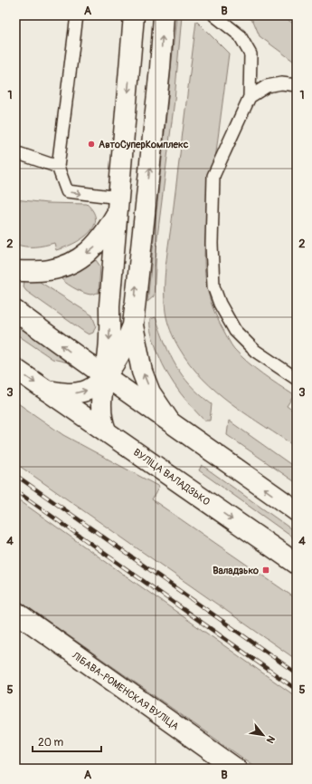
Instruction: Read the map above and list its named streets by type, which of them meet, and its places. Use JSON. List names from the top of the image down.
{
  "streets": {
    "main road": ["ВУЛІЦА ВАЛАДЗЬКО", "ЛІБАВА-РОМЕНСКАЯ ВУЛІЦА"]
  },
  "places": {
    "other": ["АвтоСуперКомплекс"],
    "transit": ["Валадзько"]
  },
  "scale_bar": "20 m",
  "north": "bottom right",
  "grid": {
    "columns": ["A", "B"],
    "rows": [
      "1",
      "2",
      "3",
      "4",
      "5"
    ]
  }
}
